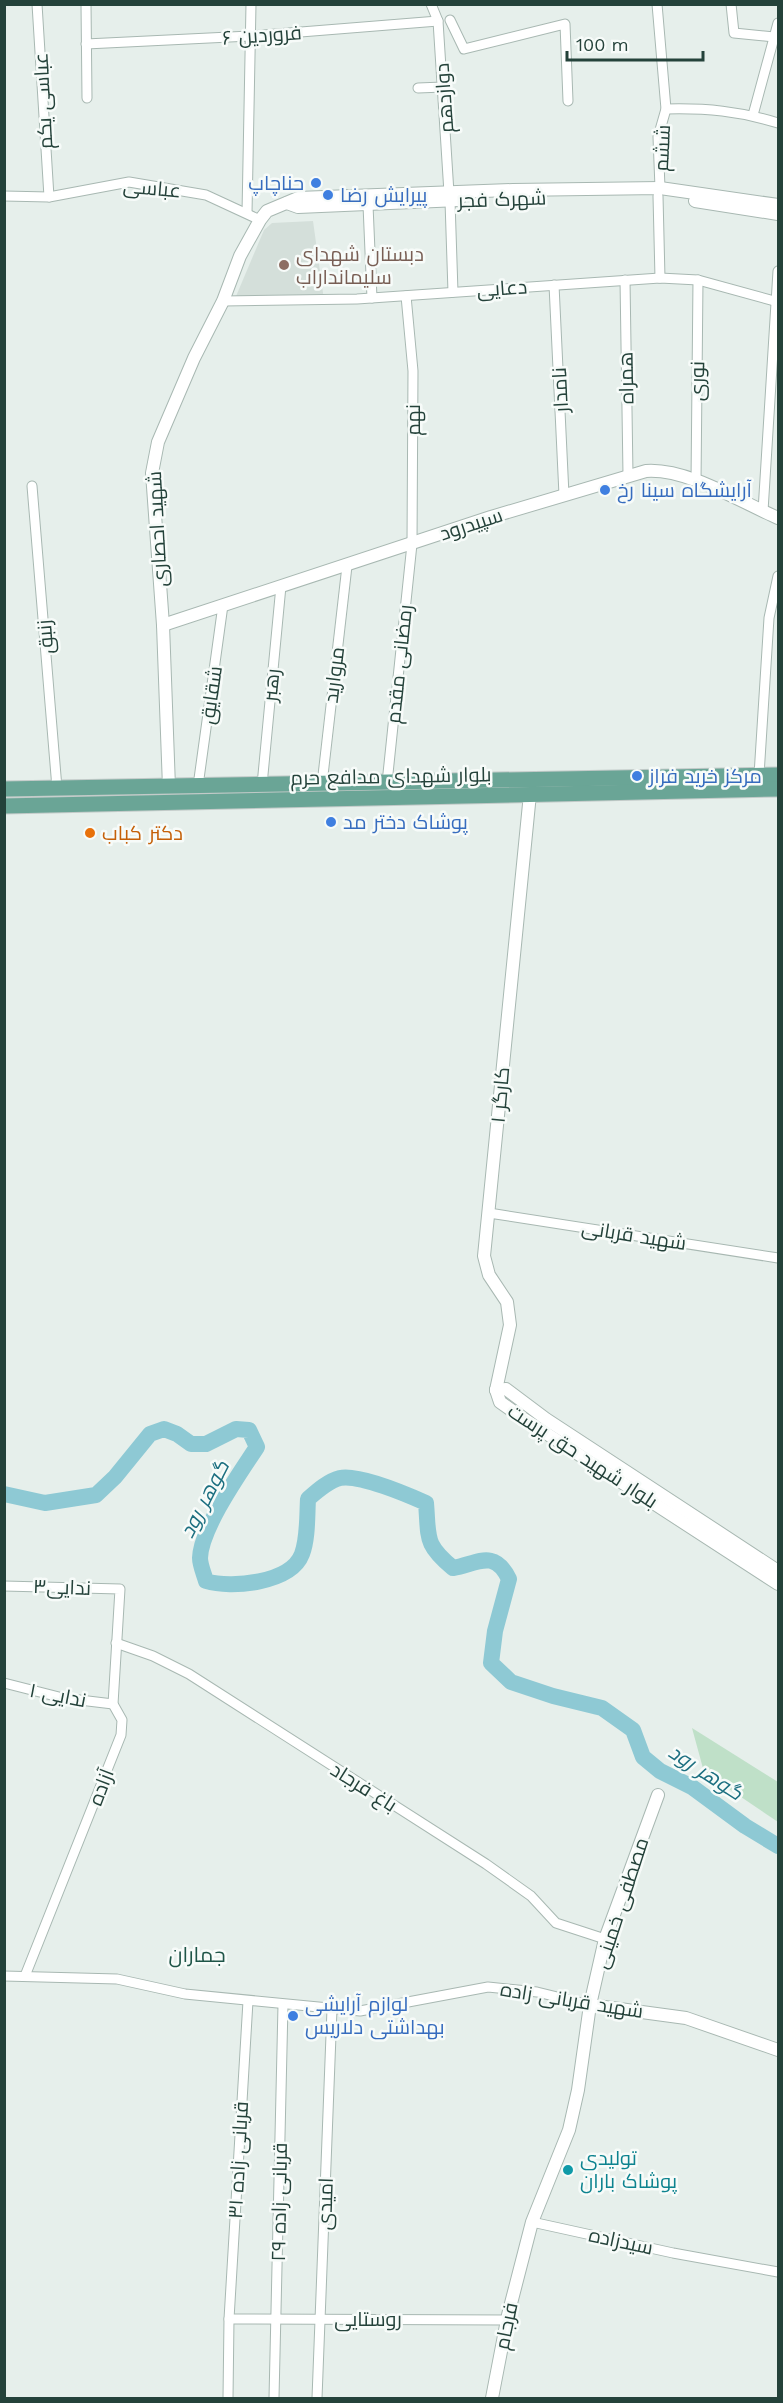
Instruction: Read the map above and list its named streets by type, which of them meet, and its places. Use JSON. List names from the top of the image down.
{
  "streets": {
    "main road": ["بلوار شهدای مدافع حرم"],
    "street": [
      "فروردین ۶",
      "دوازدهم",
      "عباسی یکم",
      "ششم",
      "عباسی",
      "شهرک فجر",
      "دعایی",
      "همراه",
      "نوری",
      "نامدار",
      "نهم",
      "سپیدرود",
      "شهید احصاری",
      "زنبق",
      "رمضانی مقدم",
      "مروارید",
      "رهبر",
      "شقایق",
      "کارگر ۱",
      "شهید قربانی",
      "بلوار شهید حق پرست",
      "ندایی۳",
      "ندایی ۱",
      "آزاده",
      "باغ فرجاد",
      "مصطفی خمینی",
      "شهید قربانی زاده",
      "قربانی زاده ۳۱",
      "قربانی زاده ۲۹",
      "امیدی",
      "سیدزاده",
      "روستایی",
      "فرجام"
    ]
  },
  "crossings": [
    ["فروردین ۶", "دوازدهم"],
    ["دوازدهم", "شهرک فجر"],
    ["دوازدهم", "دعایی"],
    ["عباسی یکم", "عباسی"],
    ["ششم", "شهرک فجر"],
    ["ششم", "دعایی"],
    ["عباسی", "شهید احصاری"],
    ["شهرک فجر", "شهید احصاری"],
    ["دعایی", "همراه"],
    ["دعایی", "نوری"],
    ["دعایی", "نامدار"],
    ["دعایی", "نهم"],
    ["دعایی", "شهید احصاری"],
    ["همراه", "سپیدرود"],
    ["نوری", "سپیدرود"],
    ["نامدار", "سپیدرود"],
    ["نهم", "سپیدرود"],
    ["نهم", "رمضانی مقدم"],
    ["سپیدرود", "شهید احصاری"],
    ["سپیدرود", "رمضانی مقدم"],
    ["سپیدرود", "مروارید"],
    ["سپیدرود", "رهبر"],
    ["سپیدرود", "شقایق"],
    ["شهید احصاری", "بلوار شهدای مدافع حرم"],
    ["زنبق", "بلوار شهدای مدافع حرم"],
    ["رمضانی مقدم", "بلوار شهدای مدافع حرم"],
    ["مروارید", "بلوار شهدای مدافع حرم"],
    ["رهبر", "بلوار شهدای مدافع حرم"],
    ["شقایق", "بلوار شهدای مدافع حرم"],
    ["بلوار شهدای مدافع حرم", "کارگر ۱"],
    ["کارگر ۱", "شهید قربانی"],
    ["کارگر ۱", "بلوار شهید حق پرست"],
    ["ندایی۳", "آزاده"],
    ["ندایی ۱", "آزاده"],
    ["آزاده", "باغ فرجاد"],
    ["آزاده", "شهید قربانی زاده"],
    ["باغ فرجاد", "مصطفی خمینی"],
    ["مصطفی خمینی", "شهید قربانی زاده"],
    ["مصطفی خمینی", "سیدزاده"],
    ["مصطفی خمینی", "فرجام"],
    ["شهید قربانی زاده", "قربانی زاده ۳۱"],
    ["شهید قربانی زاده", "قربانی زاده ۲۹"],
    ["شهید قربانی زاده", "امیدی"],
    ["قربانی زاده ۳۱", "روستایی"],
    ["قربانی زاده ۲۹", "روستایی"],
    ["امیدی", "روستایی"],
    ["روستایی", "فرجام"]
  ],
  "districts": ["جماران"],
  "water": ["گوهر رود"],
  "places": [
    "حناچاپ",
    "پیرایش رضا",
    "دبستان شهدای سلیمانداراب",
    "آرایشگاه سینا رخ",
    "مرکز خرید فراز",
    "پوشاک دختر مد",
    "دکتر کباب",
    "لوازم آرایشی بهداشتی دلاریس",
    "تولیدی پوشاک باران"
  ],
  "scale_bar": "100 m"
}
